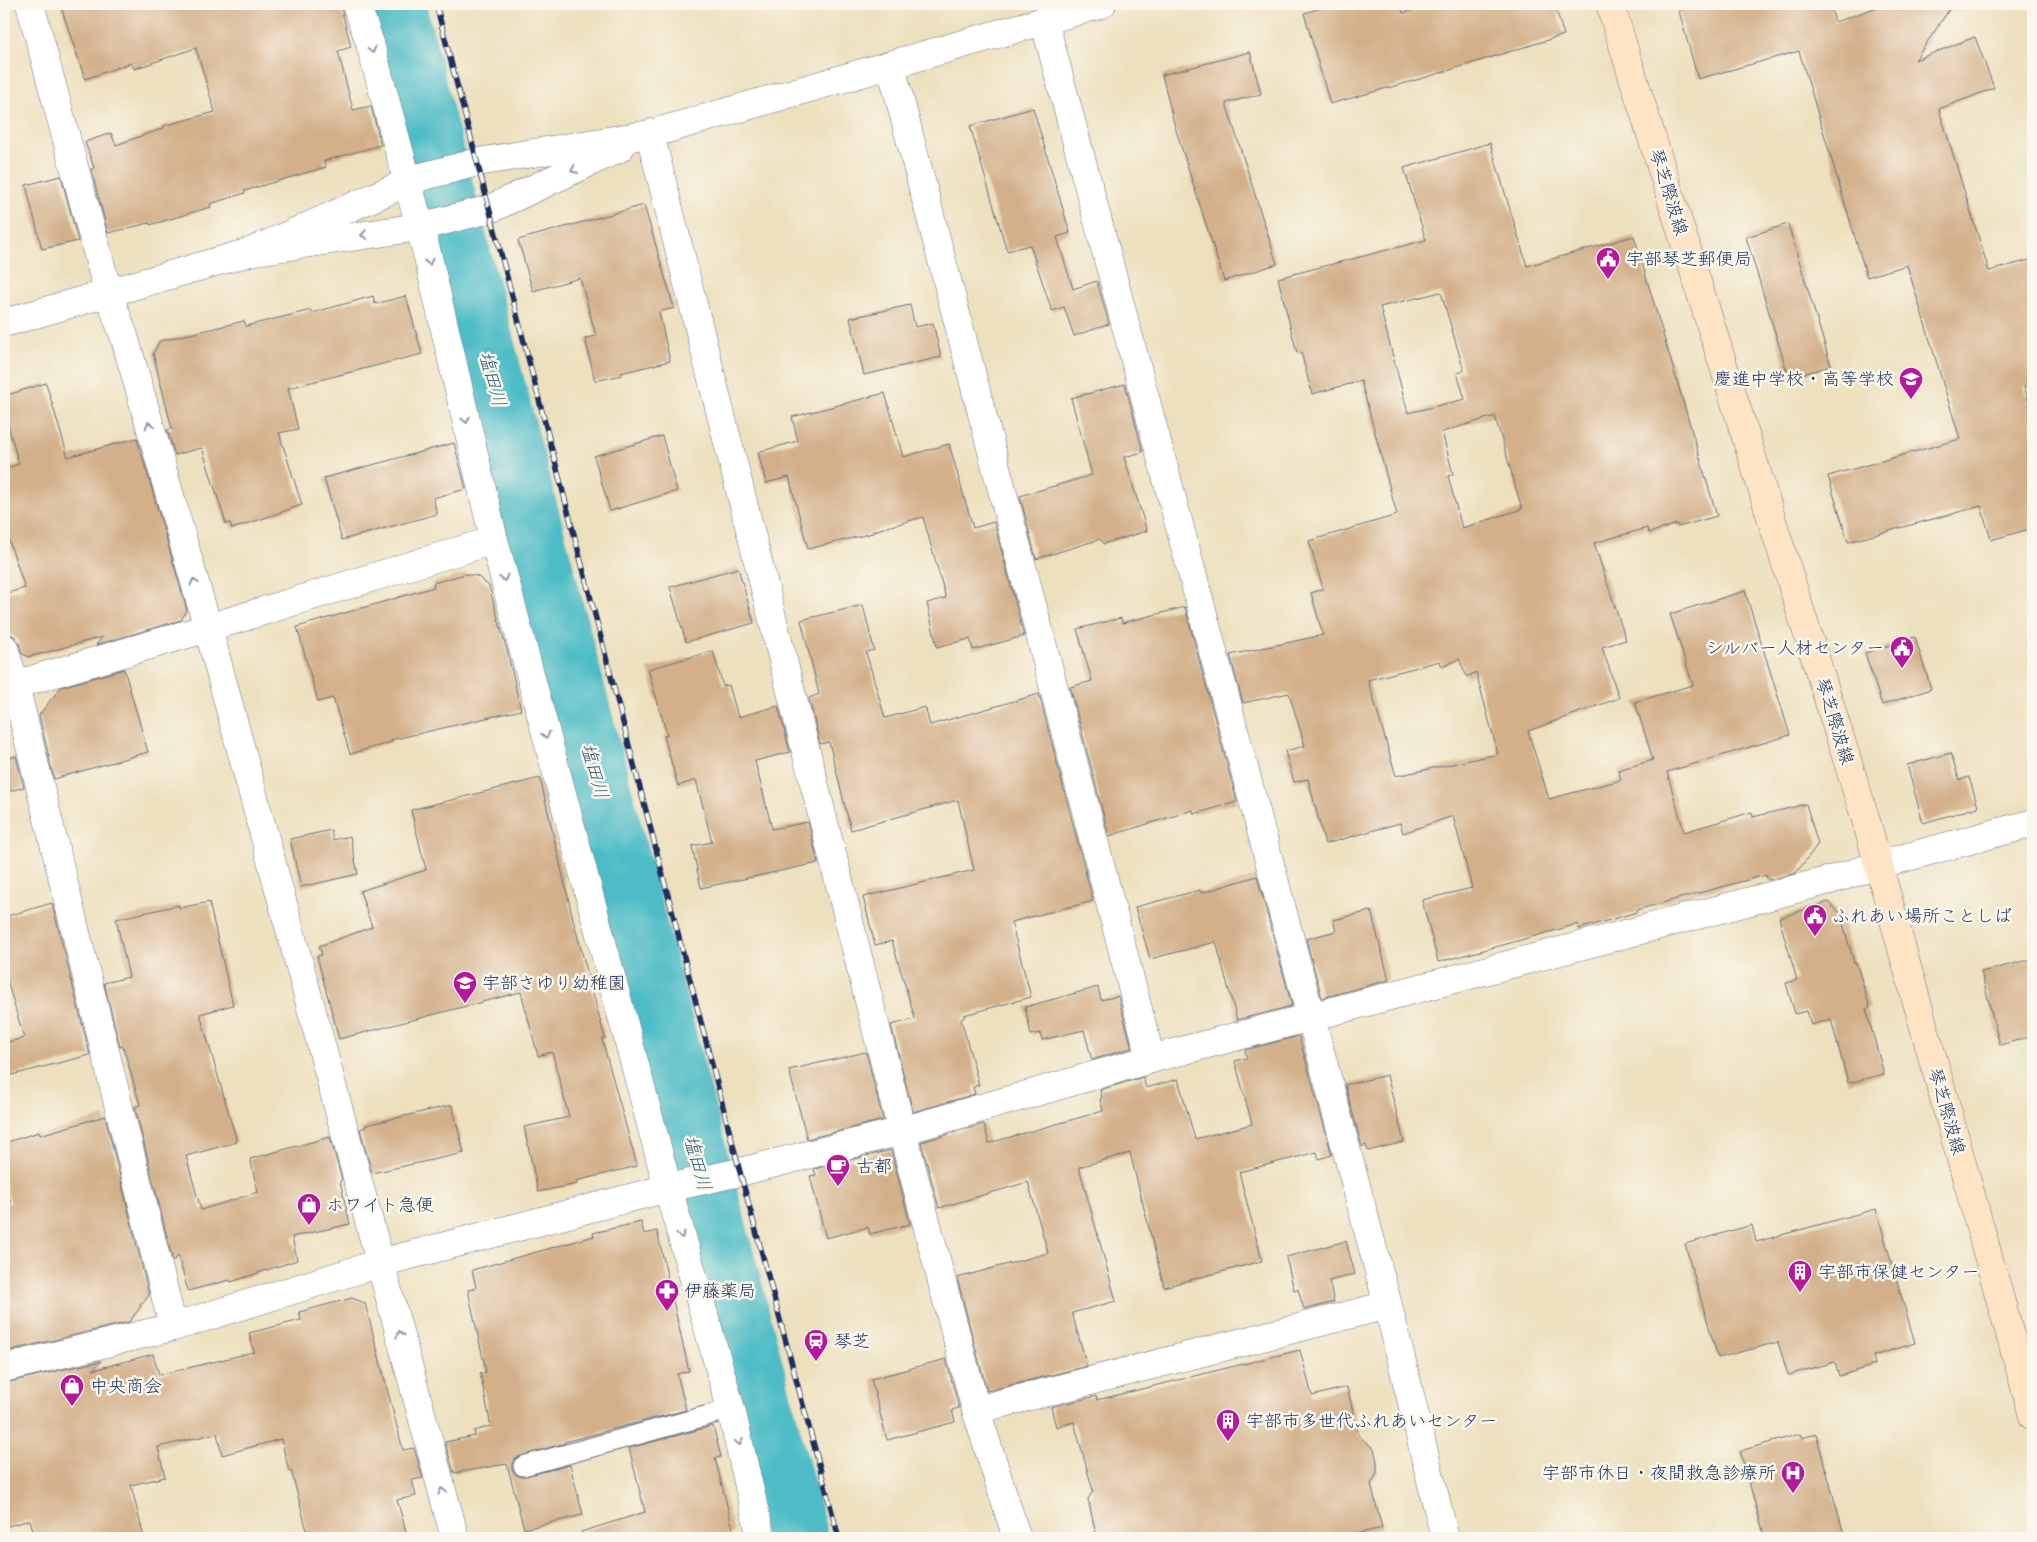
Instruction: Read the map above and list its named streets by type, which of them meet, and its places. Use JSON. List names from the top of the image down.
{
  "streets": {
    "main road": ["琴芝際波線"]
  },
  "water": ["塩田川"],
  "places": {
    "public building": ["宇部琴芝郵便局", "シルバー人材センター", "ふれあい場所ことしば"],
    "school or university": ["慶進中学校・高等学校", "宇部さゆり幼稚園"],
    "cafe": ["古都"],
    "shop": ["ホワイト急便", "中央商会"],
    "building": ["宇部市保健センター", "宇部市多世代ふれあいセンター"],
    "pharmacy": ["伊藤薬局"],
    "station": ["琴芝"],
    "hospital": ["宇部市休日・夜間救急診療所"]
  }
}
